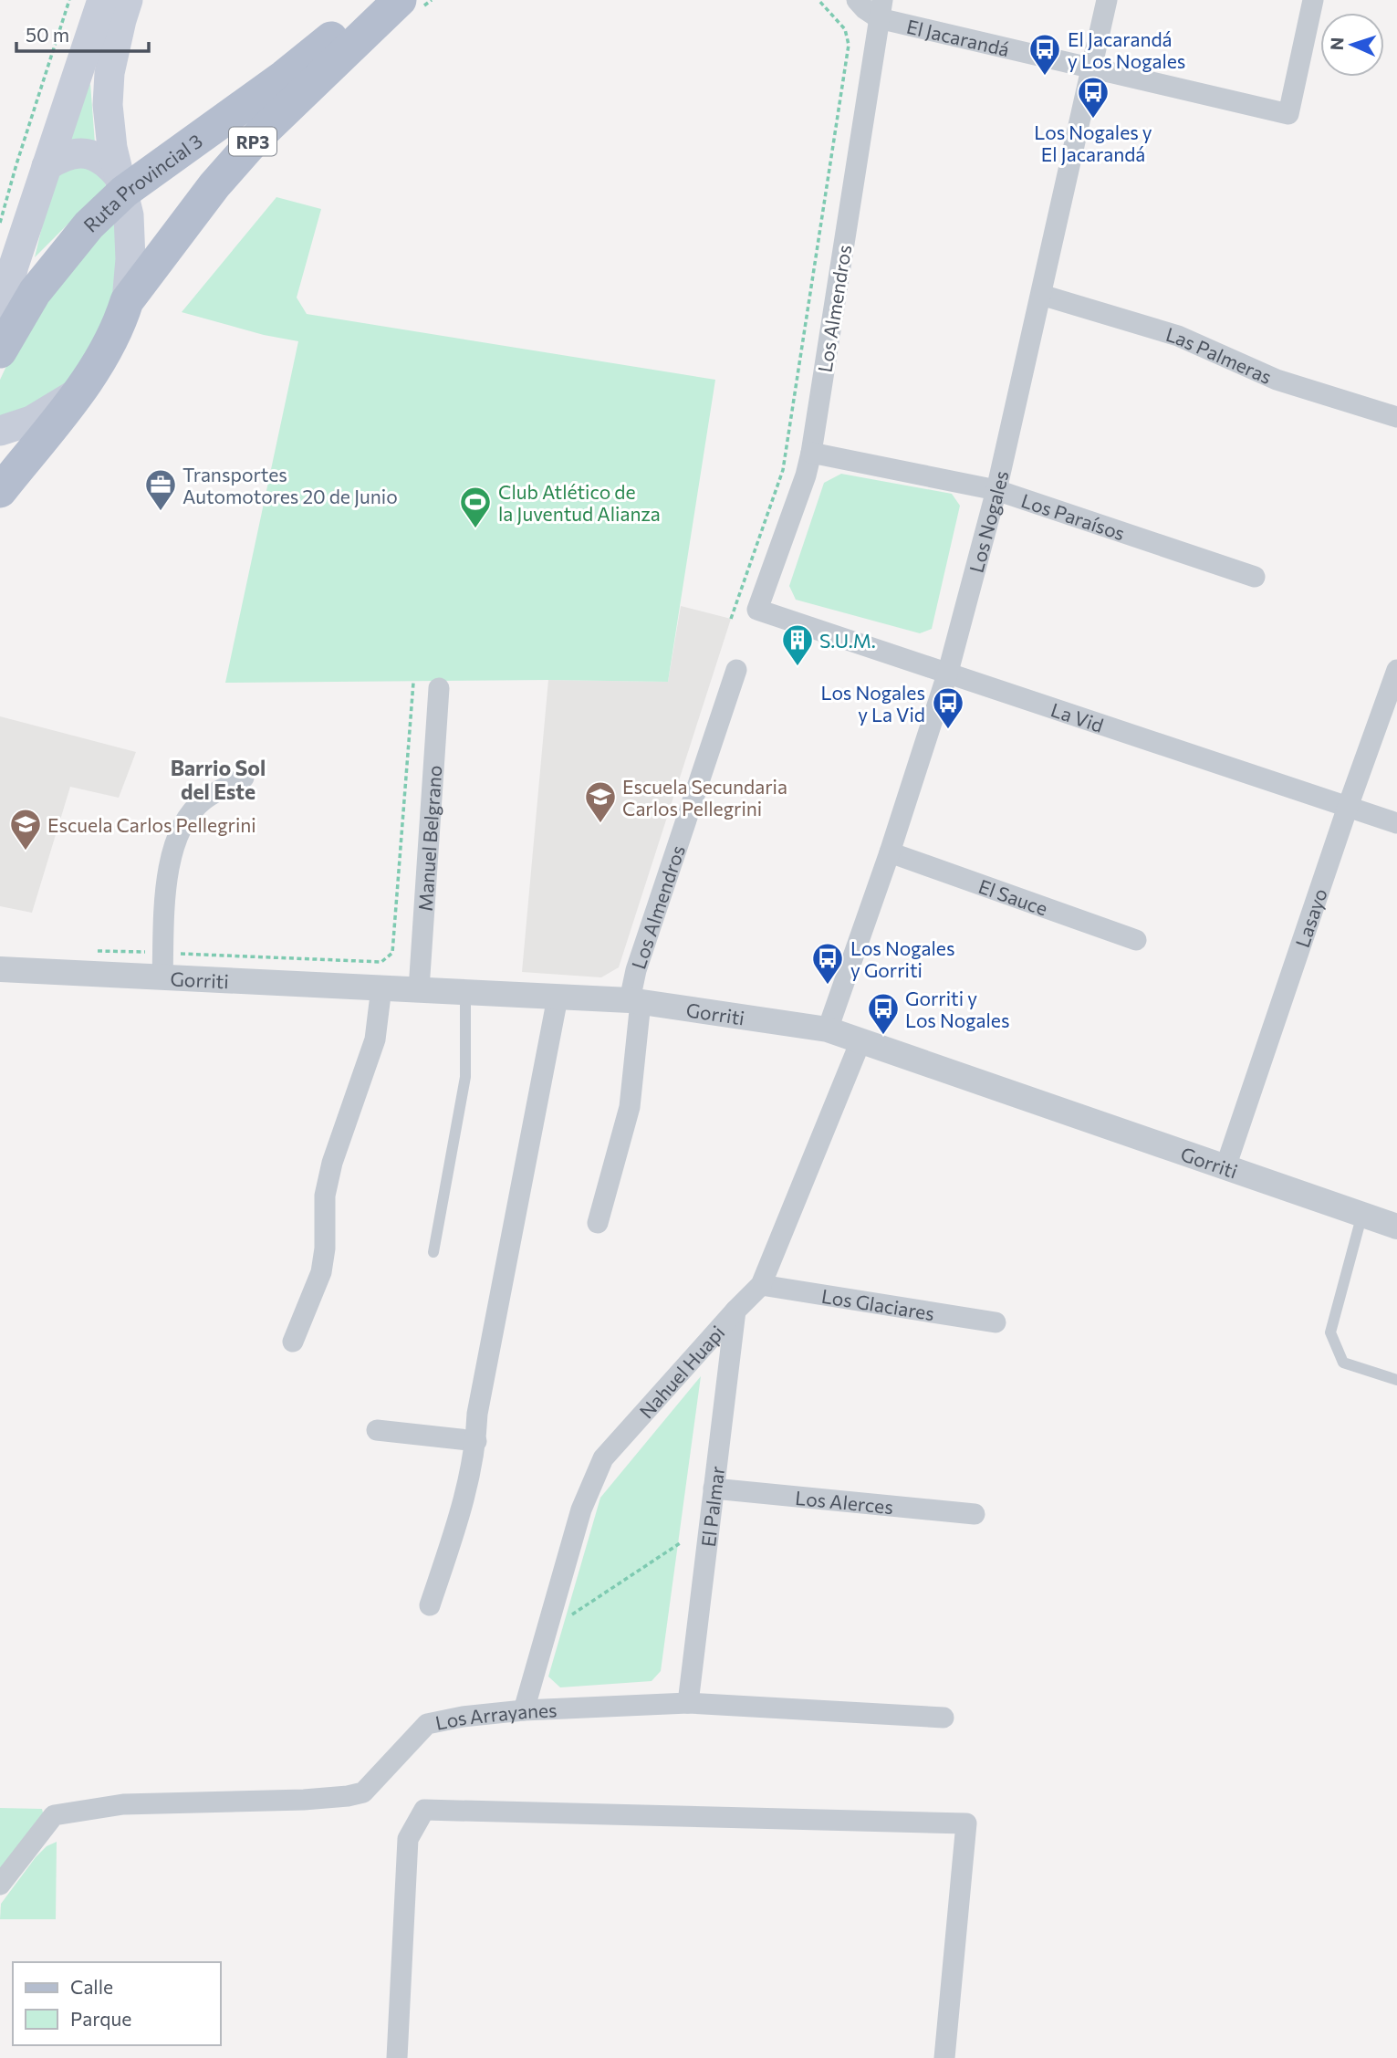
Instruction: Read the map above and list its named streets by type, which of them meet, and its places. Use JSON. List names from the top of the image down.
{
  "streets": {
    "main road": ["RP3", "Ruta Provincial 3"],
    "street": [
      "El Jacarandá",
      "Los Almendros",
      "Las Palmeras",
      "Los Paraísos",
      "Los Nogales",
      "La Vid",
      "Manuel Belgrano",
      "El Sauce",
      "Lasayo",
      "Gorriti",
      "Los Glaciares",
      "Nahuel Huapi",
      "Los Alerces",
      "El Palmar",
      "Los Arrayanes"
    ]
  },
  "crossings": [
    ["El Jacarandá", "Los Almendros"],
    ["El Jacarandá", "Los Nogales"],
    ["Los Almendros", "Los Paraísos"],
    ["Los Almendros", "La Vid"],
    ["Los Almendros", "Gorriti"],
    ["Las Palmeras", "Los Nogales"],
    ["Los Paraísos", "Los Nogales"],
    ["Los Nogales", "La Vid"],
    ["Los Nogales", "El Sauce"],
    ["Los Nogales", "Gorriti"],
    ["La Vid", "Lasayo"],
    ["Manuel Belgrano", "Gorriti"],
    ["Lasayo", "Gorriti"],
    ["Gorriti", "Nahuel Huapi"],
    ["Los Glaciares", "Nahuel Huapi"],
    ["Nahuel Huapi", "El Palmar"],
    ["Nahuel Huapi", "Los Arrayanes"],
    ["Los Alerces", "El Palmar"],
    ["El Palmar", "Los Arrayanes"]
  ],
  "districts": ["Barrio Sol del Este"],
  "places": {
    "bus stop": [
      "El Jacarandá y Los Nogales",
      "Los Nogales y El Jacarandá",
      "Los Nogales y La Vid",
      "Los Nogales y Gorriti",
      "Gorriti y Los Nogales"
    ],
    "office": ["Transportes Automotores 20 de Junio"],
    "sports": ["Club Atlético de la Juventud Alianza"],
    "building": ["S.U.M."],
    "school or university": ["Escuela Secundaria Carlos Pellegrini", "Escuela Carlos Pellegrini"]
  },
  "legend": ["Calle", "Parque"],
  "scale_bar": "50 m",
  "north": "left"
}
